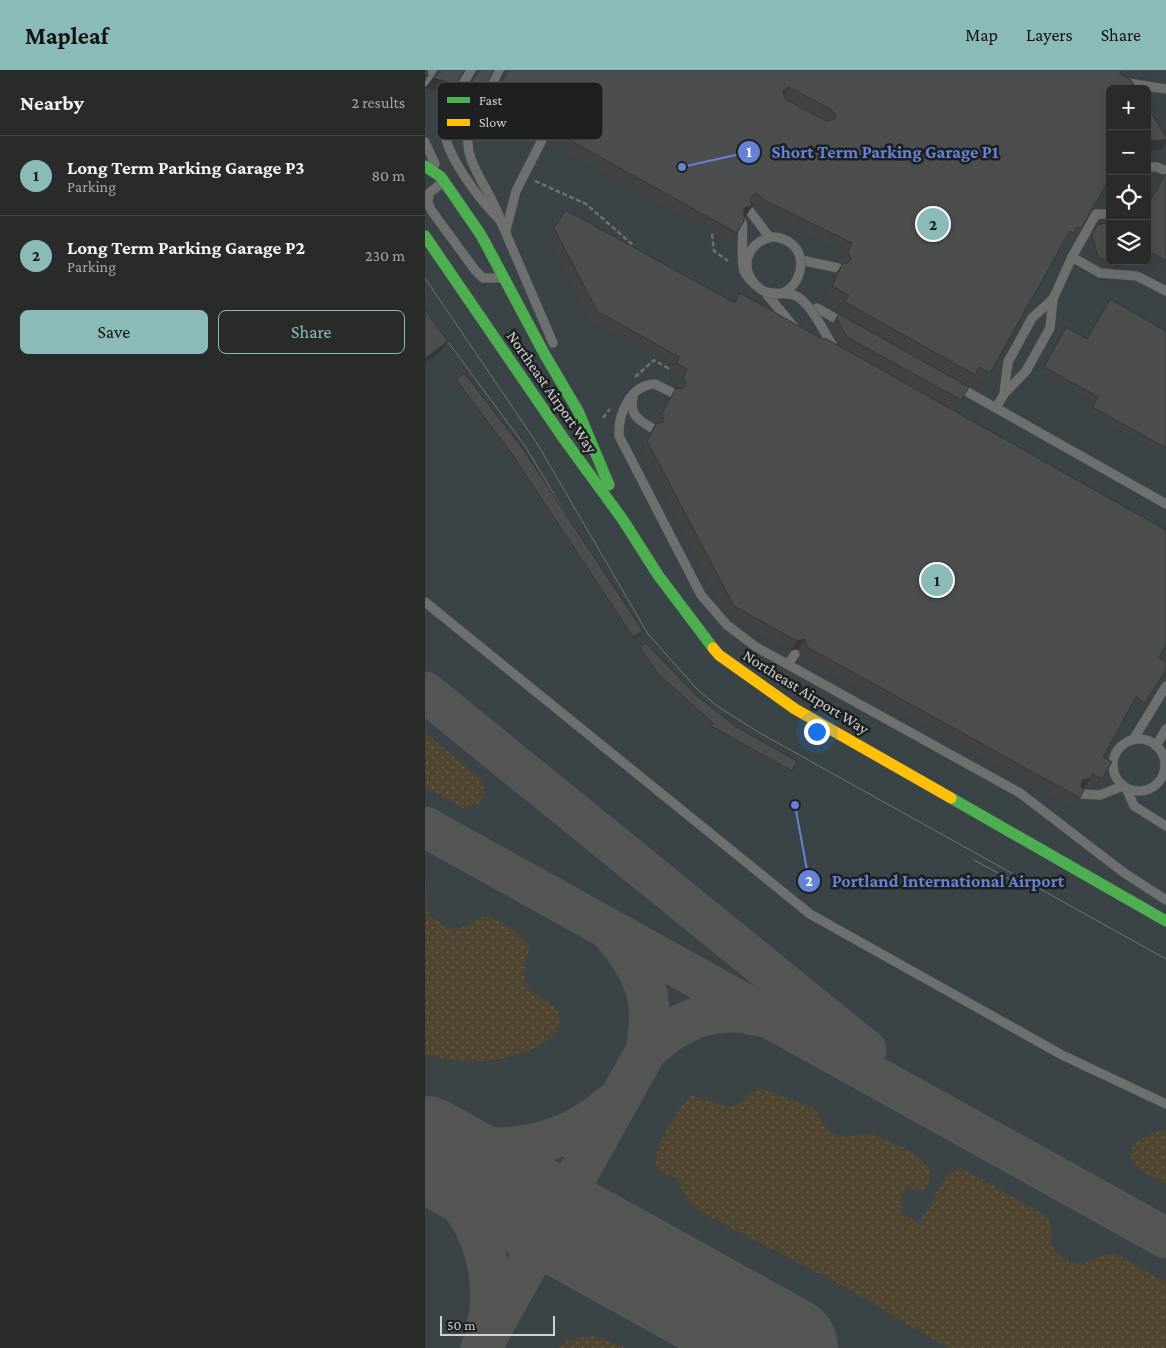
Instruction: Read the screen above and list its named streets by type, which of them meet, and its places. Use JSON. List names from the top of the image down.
{
  "streets": {
    "main road": ["Northeast Airport Way"]
  },
  "places": ["Short Term Parking Garage P1", "Portland International Airport"],
  "legend": ["Fast", "Slow"],
  "scale_bar": "50 m",
  "page": {
    "header": "Mapleaf",
    "nav": ["Map", "Layers", "Share"],
    "heading": ["Nearby", "2 results"],
    "map_buttons": ["+", "−"],
    "list": [
      {
        "mark": "1",
        "name": "Long Term Parking Garage P3",
        "note": "Parking",
        "value": "80 m"
      },
      {
        "mark": "2",
        "name": "Long Term Parking Garage P2",
        "note": "Parking",
        "value": "230 m"
      }
    ],
    "pins": ["2", "1"],
    "buttons": ["Save", "Share"],
    "scale": "50 m"
  }
}
